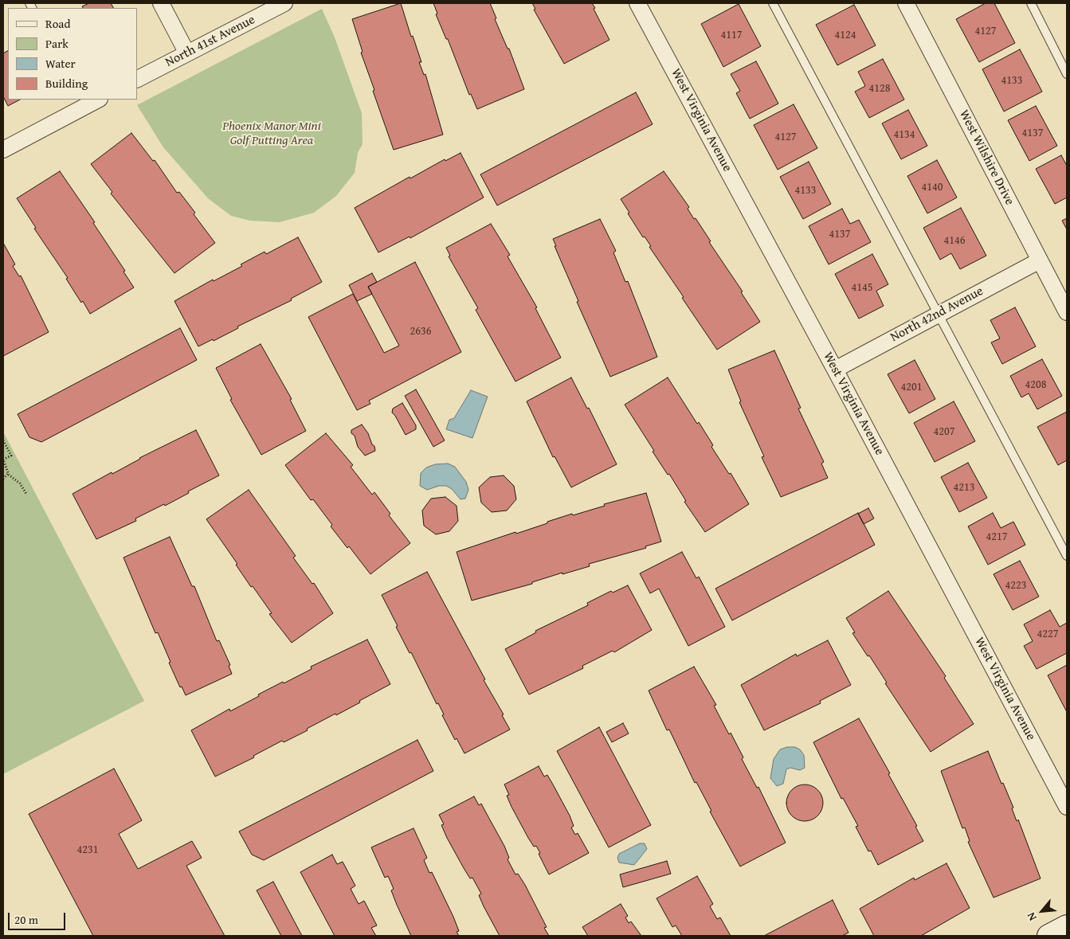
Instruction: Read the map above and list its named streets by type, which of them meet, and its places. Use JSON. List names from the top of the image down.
{
  "streets": {
    "street": [
      "North 41st Avenue",
      "West Virginia Avenue",
      "West Wilshire Drive",
      "North 42nd Avenue"
    ]
  },
  "crossings": [
    ["West Virginia Avenue", "North 42nd Avenue"],
    ["West Wilshire Drive", "North 42nd Avenue"]
  ],
  "parks": ["Phoenix Manor Mini Golf Putting Area"],
  "house_numbers": [
    "4127",
    "4117",
    "4124",
    "4133",
    "4128",
    "4137",
    "4134",
    "4127",
    "4140",
    "4133",
    "4137",
    "4146",
    "4145",
    "2636",
    "4208",
    "4201",
    "4207",
    "4213",
    "4217",
    "4223",
    "4227",
    "4231"
  ],
  "legend": [
    "Road",
    "Park",
    "Water",
    "Building"
  ],
  "scale_bar": "20 m",
  "north": "bottom left"
}
